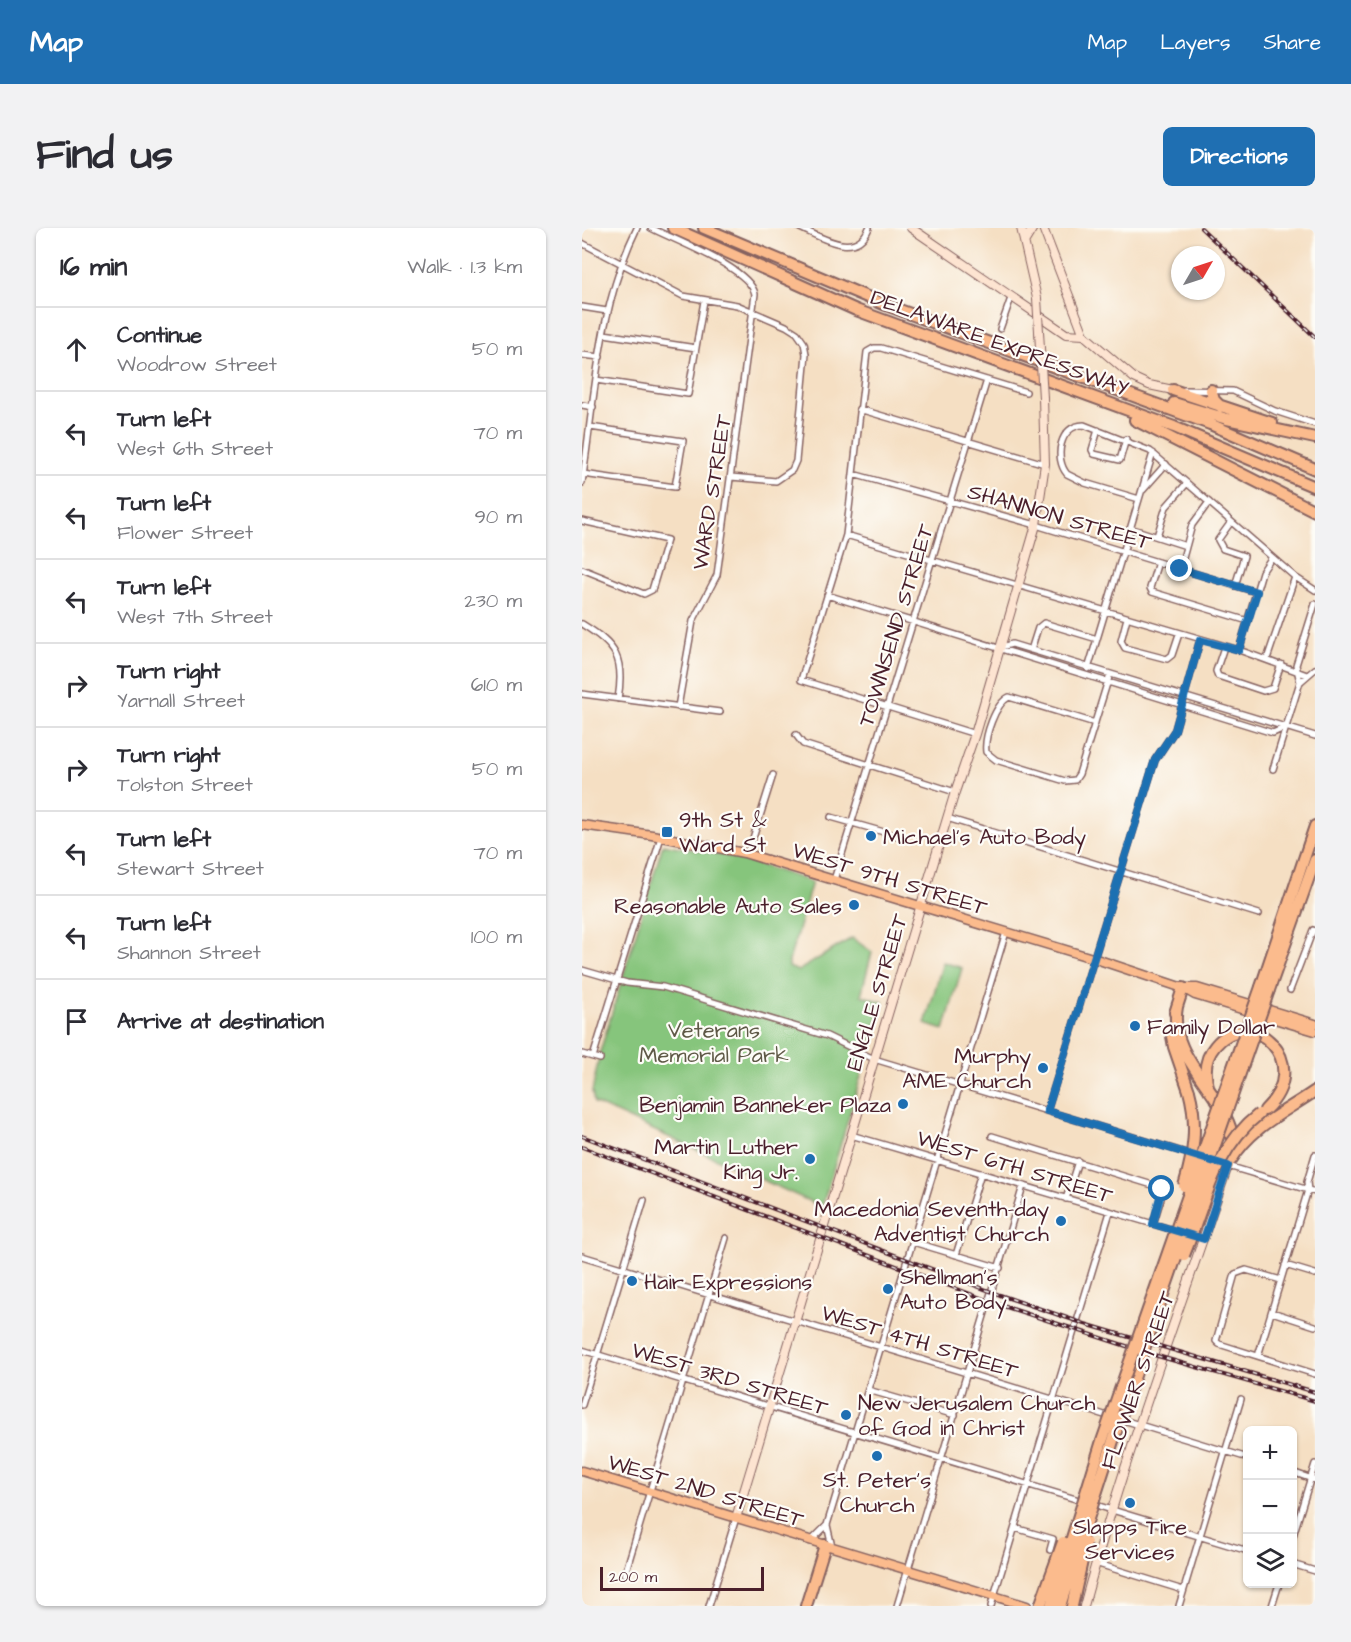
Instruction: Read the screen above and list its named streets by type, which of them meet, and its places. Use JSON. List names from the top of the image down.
{
  "streets": {
    "highway": ["DELAWARE EXPRESSWAY"],
    "main road": ["WEST 9TH STREET", "WEST 2ND STREET"],
    "street": [
      "WARD STREET",
      "SHANNON STREET",
      "TOWNSEND STREET",
      "ENGLE STREET",
      "WEST 6TH STREET",
      "WEST 4TH STREET",
      "WEST 3RD STREET",
      "FLOWER STREET"
    ]
  },
  "crossings": [
    ["SHANNON STREET", "TOWNSEND STREET"],
    ["SHANNON STREET", "ENGLE STREET"],
    ["TOWNSEND STREET", "WEST 9TH STREET"],
    ["WEST 9TH STREET", "ENGLE STREET"],
    ["ENGLE STREET", "WEST 6TH STREET"],
    ["ENGLE STREET", "WEST 4TH STREET"],
    ["ENGLE STREET", "WEST 3RD STREET"],
    ["ENGLE STREET", "WEST 2ND STREET"],
    ["WEST 6TH STREET", "FLOWER STREET"],
    ["WEST 4TH STREET", "FLOWER STREET"],
    ["WEST 3RD STREET", "FLOWER STREET"]
  ],
  "parks": ["Veterans Memorial Park"],
  "places": {
    "transit": ["9th St & Ward St"],
    "other": [
      "Michael's Auto Body",
      "Reasonable Auto Sales",
      "Family Dollar",
      "Murphy AME Church",
      "Benjamin Banneker Plaza",
      "Martin Luther King Jr.",
      "Macedonia Seventh-day Adventist Church",
      "Hair Expressions",
      "Shellman's Auto Body",
      "New Jerusalem Church of God in Christ",
      "St. Peter's Church",
      "Slapps Tire Services"
    ]
  },
  "scale_bar": "200 m",
  "north": "top right",
  "page": {
    "header": "Map",
    "nav": ["Map", "Layers", "Share"],
    "title": "Find us",
    "buttons": "Directions",
    "heading": ["16 min", "Walk · 1.3 km"],
    "list": [
      ["Continue", "Woodrow Street", "50 m"],
      ["Turn left", "West 6th Street", "70 m"],
      ["Turn left", "Flower Street", "90 m"],
      ["Turn left", "West 7th Street", "230 m"],
      ["Turn right", "Yarnall Street", "610 m"],
      ["Turn right", "Tolston Street", "50 m"],
      ["Turn left", "Stewart Street", "70 m"],
      ["Turn left", "Shannon Street", "100 m"],
      "Arrive at destination"
    ],
    "map_buttons": ["+", "−"],
    "scale": "200 m"
  }
}
